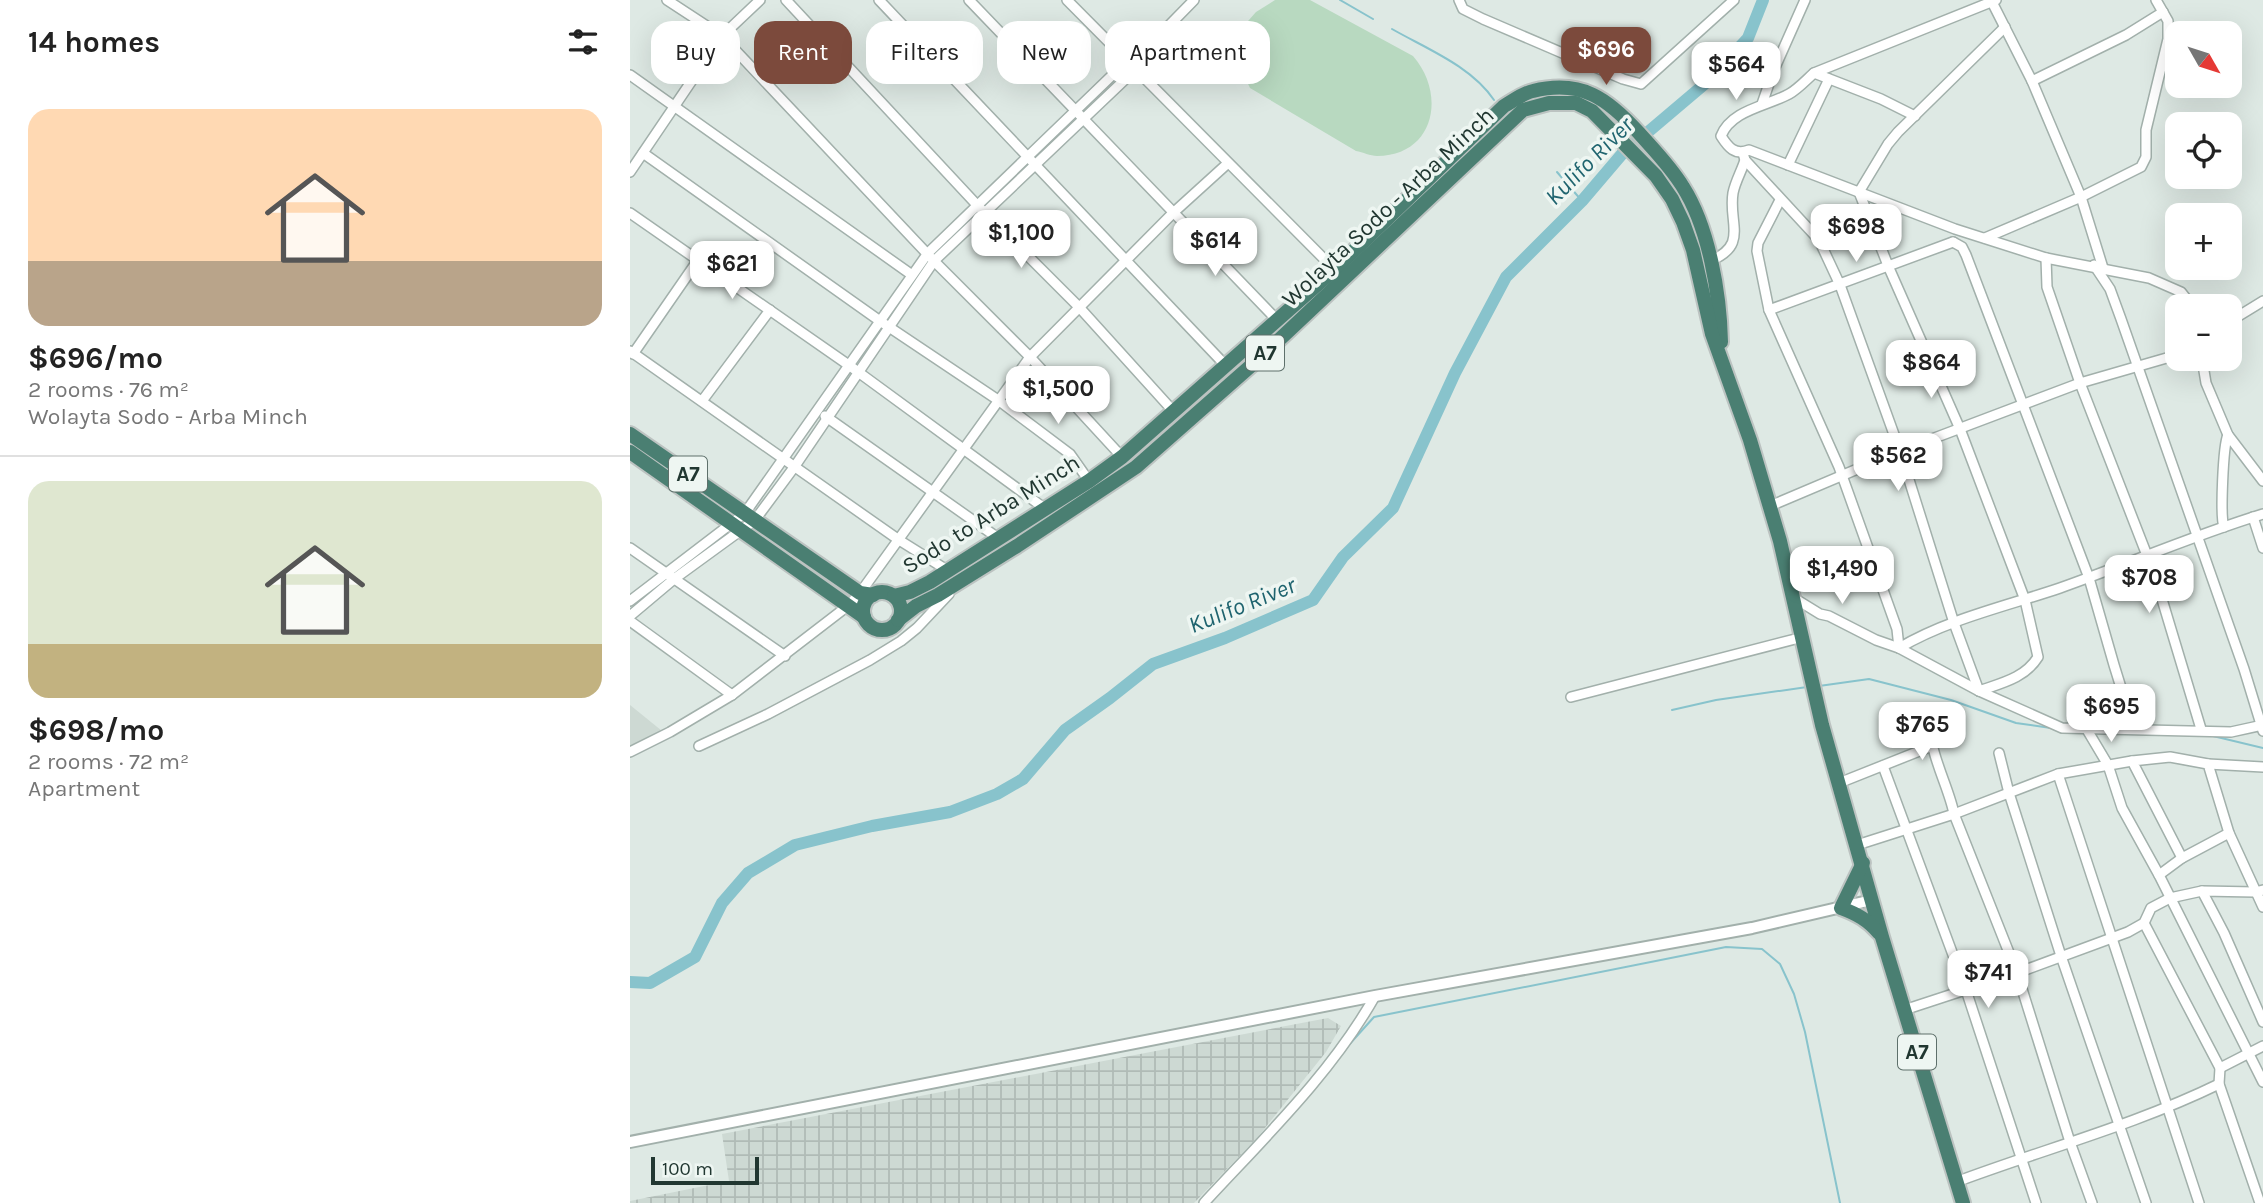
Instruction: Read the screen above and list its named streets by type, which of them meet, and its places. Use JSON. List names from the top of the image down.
{
  "streets": {
    "highway": ["Wolayta Sodo - Arba Minch", "A7", "Sodo to Arba Minch"]
  },
  "crossings": [
    ["Wolayta Sodo - Arba Minch", "A7"],
    ["Wolayta Sodo - Arba Minch", "Sodo to Arba Minch"],
    ["A7", "Sodo to Arba Minch"]
  ],
  "water": ["Kulifo River"],
  "scale_bar": "100 m",
  "north": "bottom right",
  "page": {
    "heading": "14 homes",
    "map_buttons": ["+", "−"],
    "chip": [
      "Buy",
      "Rent",
      "Filters",
      "New",
      "Apartment"
    ],
    "price": [
      "$696",
      "$564",
      "$698",
      "$1,100",
      "$614",
      "$621",
      "$864",
      "$1,500",
      "$562",
      "$1,490",
      "$708",
      "$695",
      "$765",
      "$741"
    ],
    "list": [
      {
        "name": "$696/mo",
        "note": "2 rooms · 76 m² · Wolayta Sodo - Arba Minch"
      },
      {
        "name": "$698/mo",
        "note": "2 rooms · 72 m² · Apartment"
      }
    ],
    "scale": "100 m"
  }
}
